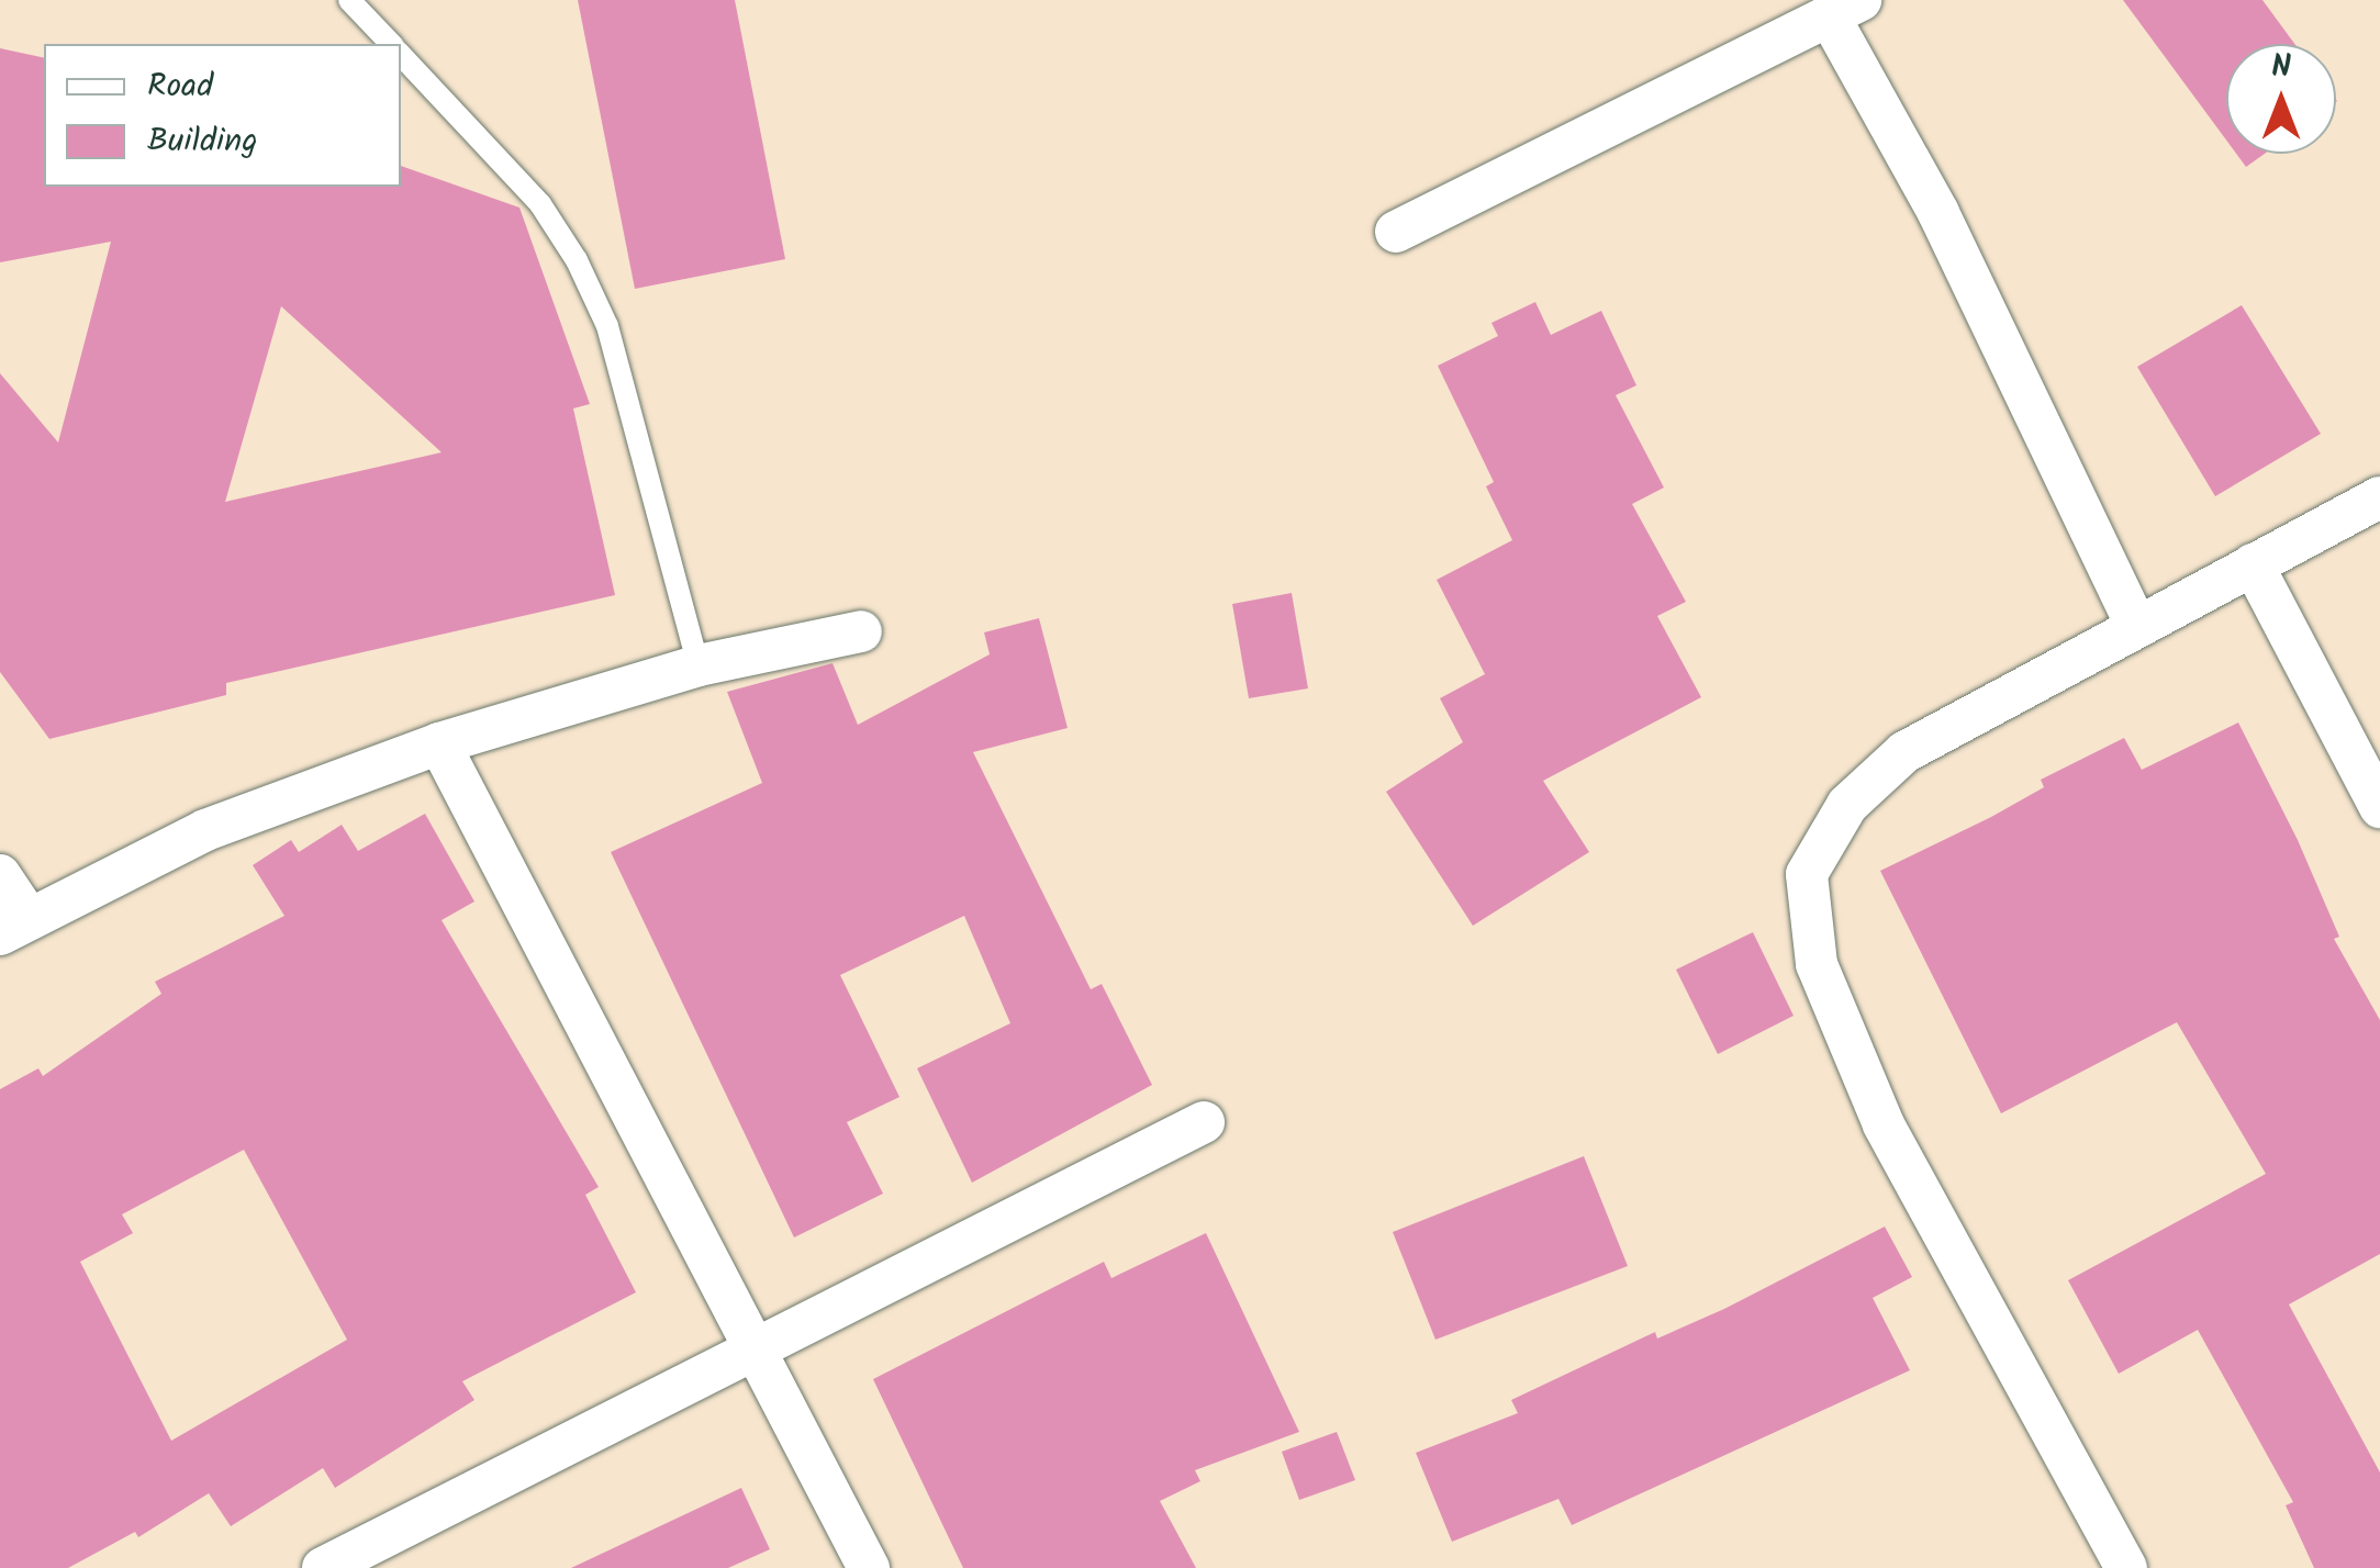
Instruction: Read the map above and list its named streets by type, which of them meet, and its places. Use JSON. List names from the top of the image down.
{
  "legend": ["Road", "Building"],
  "north": "top"
}
